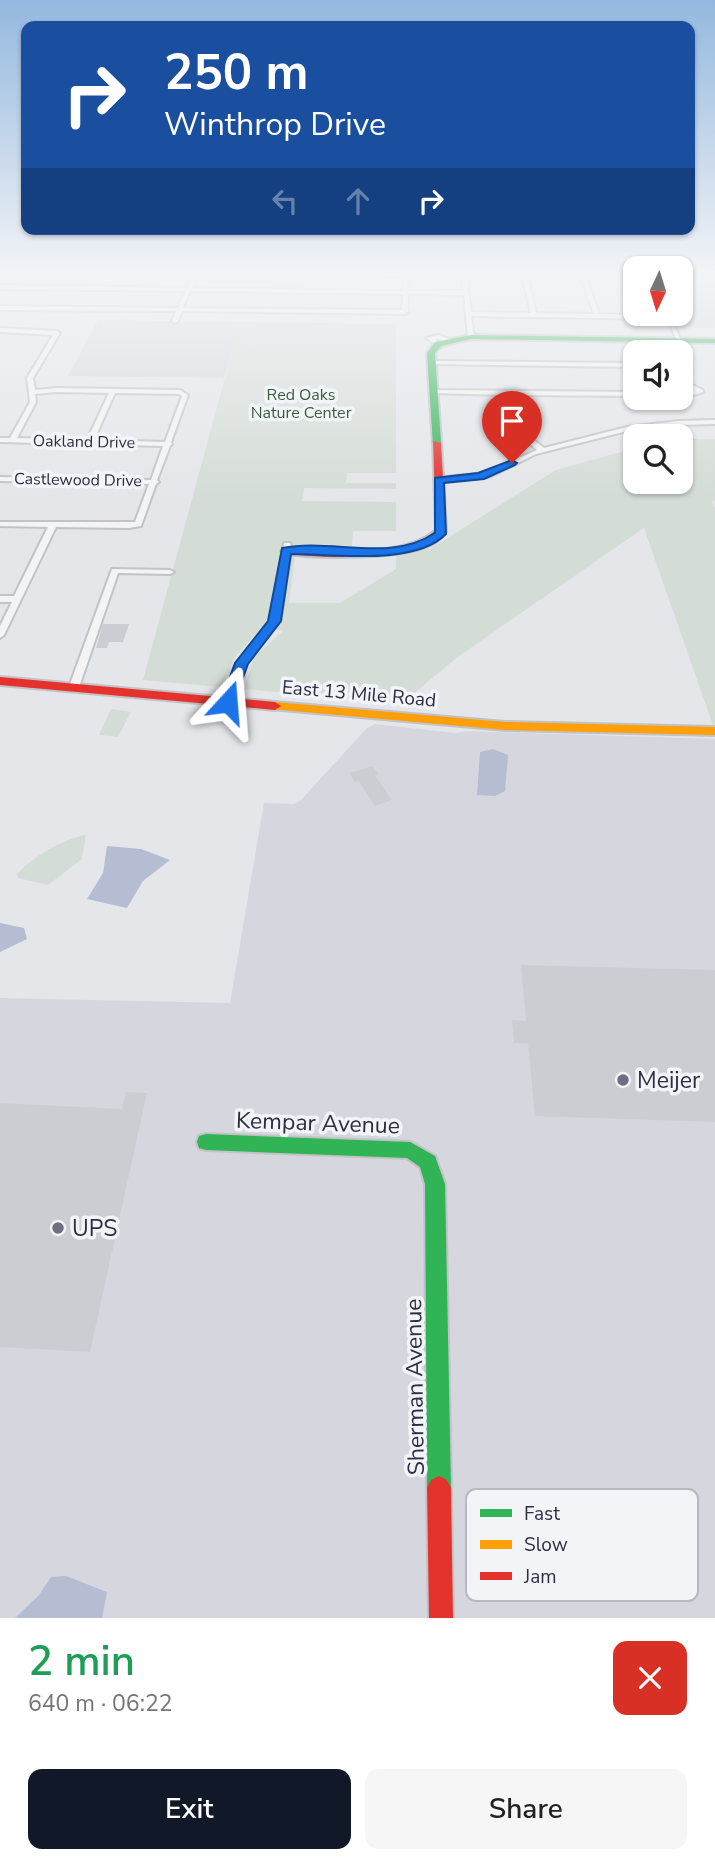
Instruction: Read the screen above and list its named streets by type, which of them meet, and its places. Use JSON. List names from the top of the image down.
{
  "streets": {
    "street": [
      "Oakland Drive",
      "Castlewood Drive",
      "East 13 Mile Road",
      "Kempar Avenue",
      "Sherman Avenue"
    ]
  },
  "crossings": [
    ["Kempar Avenue", "Sherman Avenue"]
  ],
  "parks": ["Red Oaks Nature Center"],
  "places": ["Meijer", "UPS"],
  "legend": ["Fast", "Slow", "Jam"],
  "north": "bottom",
  "page": {
    "turn": ["250 m", "Winthrop Drive"],
    "heading": ["2 min", "640 m · 06:22"],
    "buttons": ["Exit", "Share"]
  }
}
